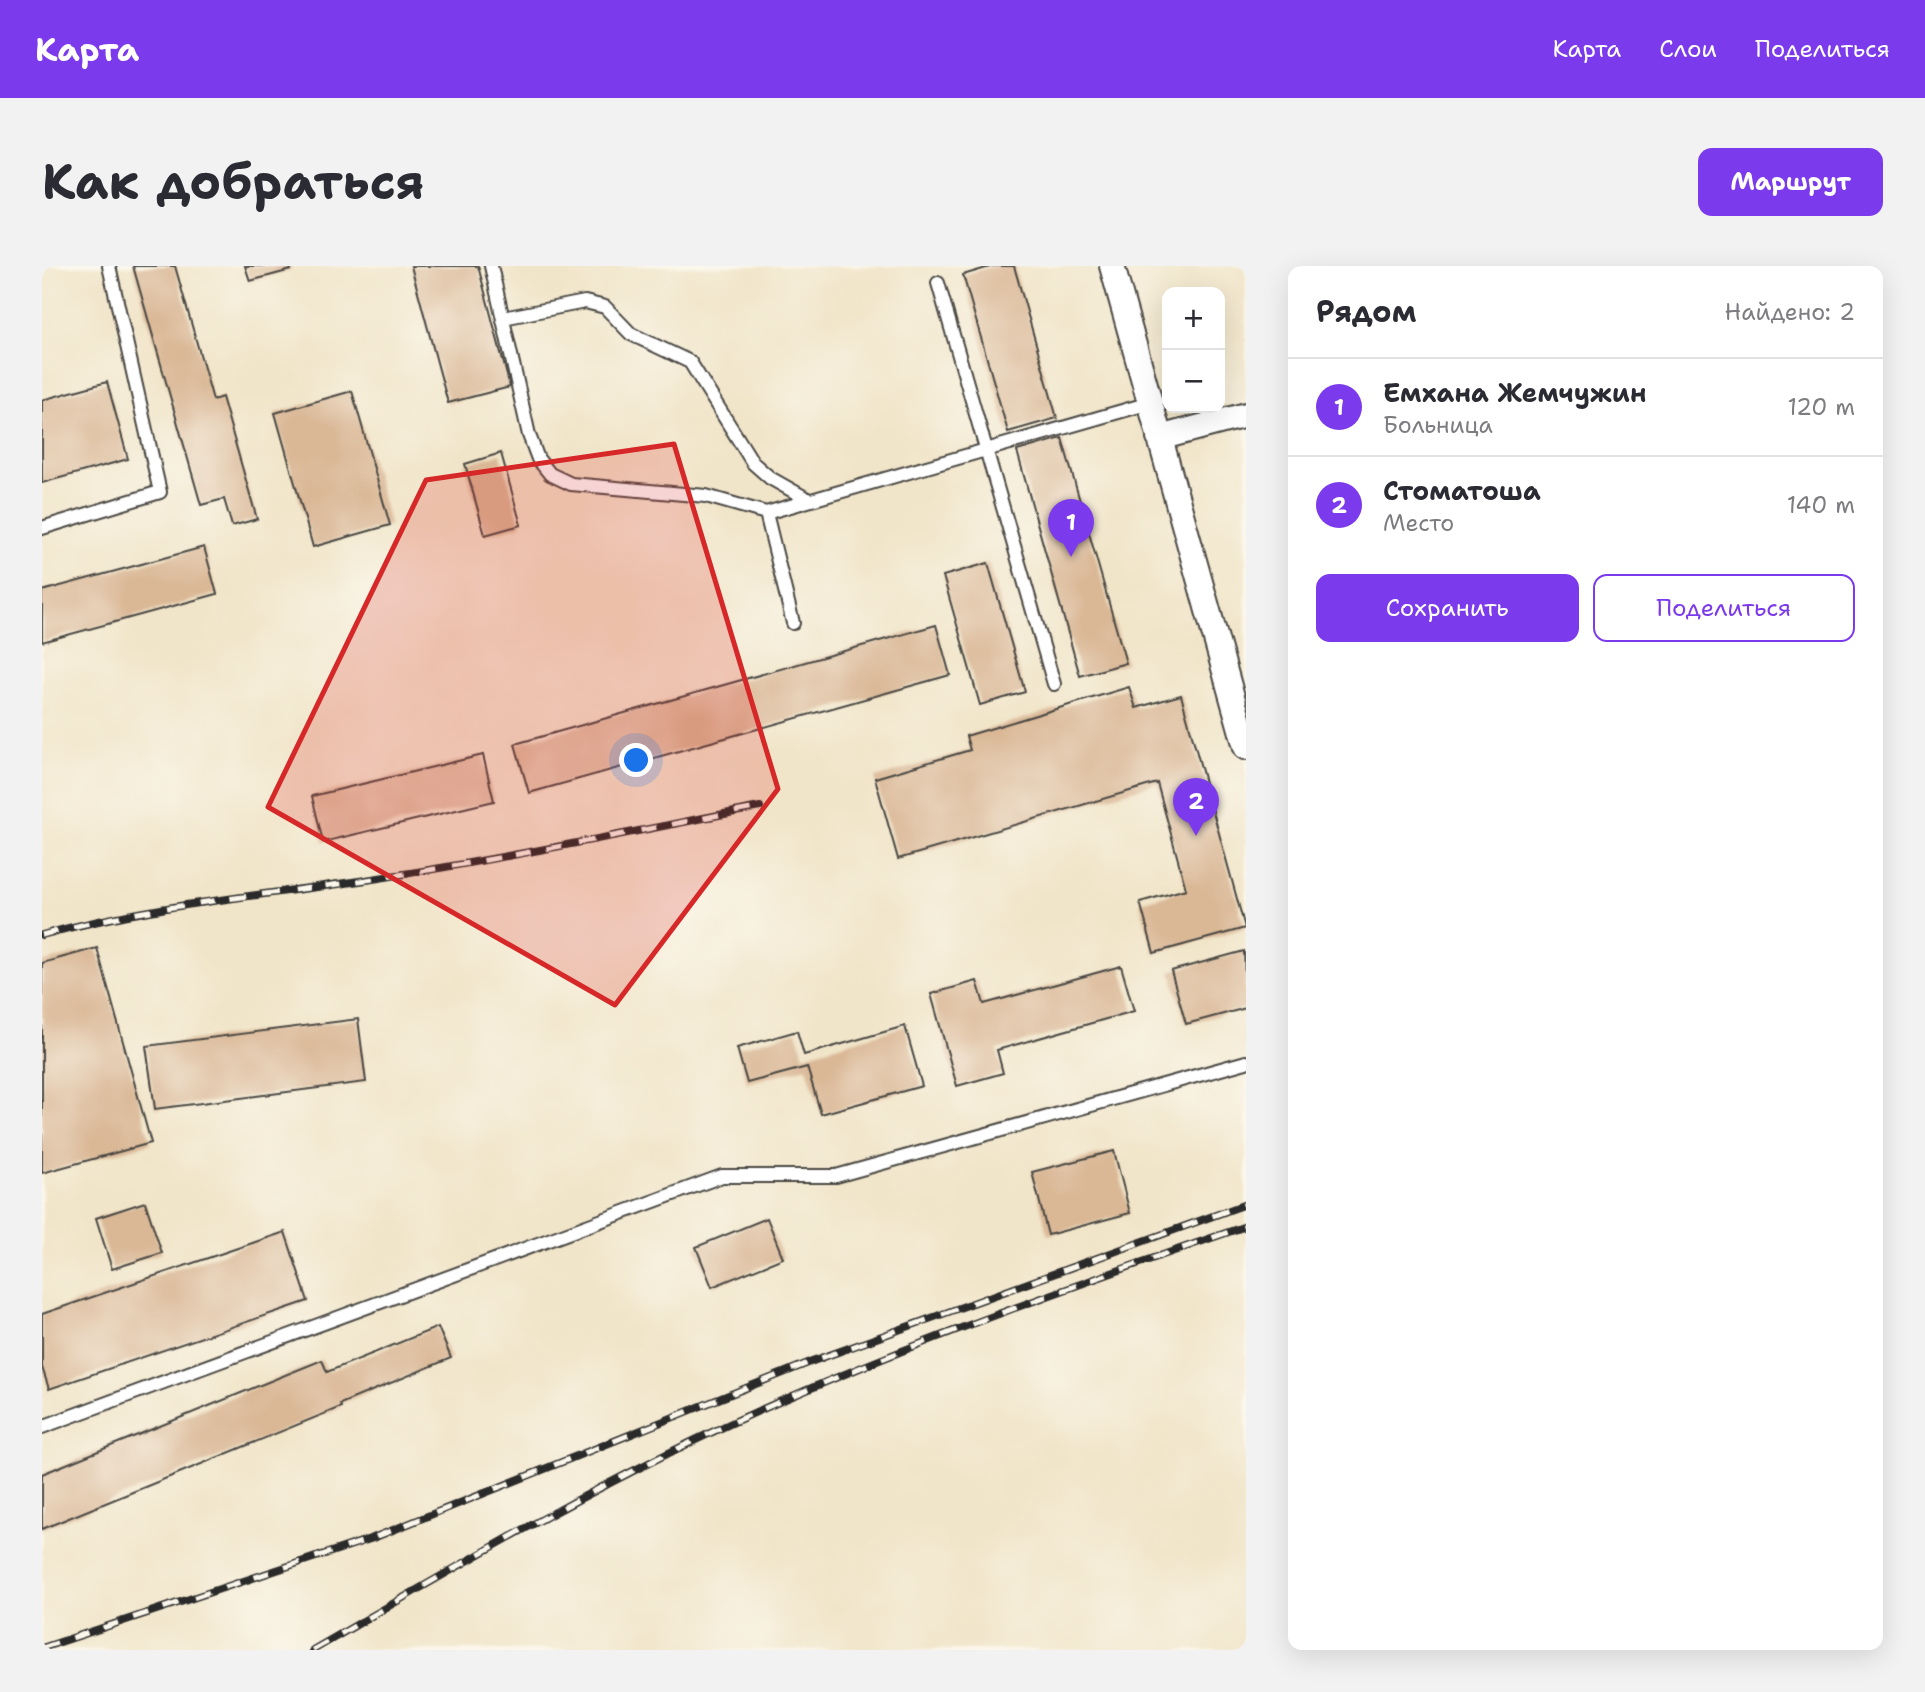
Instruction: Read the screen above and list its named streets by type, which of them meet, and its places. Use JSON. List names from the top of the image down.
{
  "page": {
    "header": "Карта",
    "nav": ["Карта", "Слои", "Поделиться"],
    "buttons": [
      "Маршрут",
      ["Сохранить", "Поделиться"]
    ],
    "title": "Как добраться",
    "heading": ["Рядом", "Найдено: 2"],
    "map_buttons": ["+", "−"],
    "list": [
      {
        "mark": "1",
        "name": "Емхана Жемчужин",
        "note": "Больница",
        "value": "120 m"
      },
      {
        "mark": "2",
        "name": "Стоматоша",
        "note": "Место",
        "value": "140 m"
      }
    ],
    "pins": ["1", "2"]
  }
}
